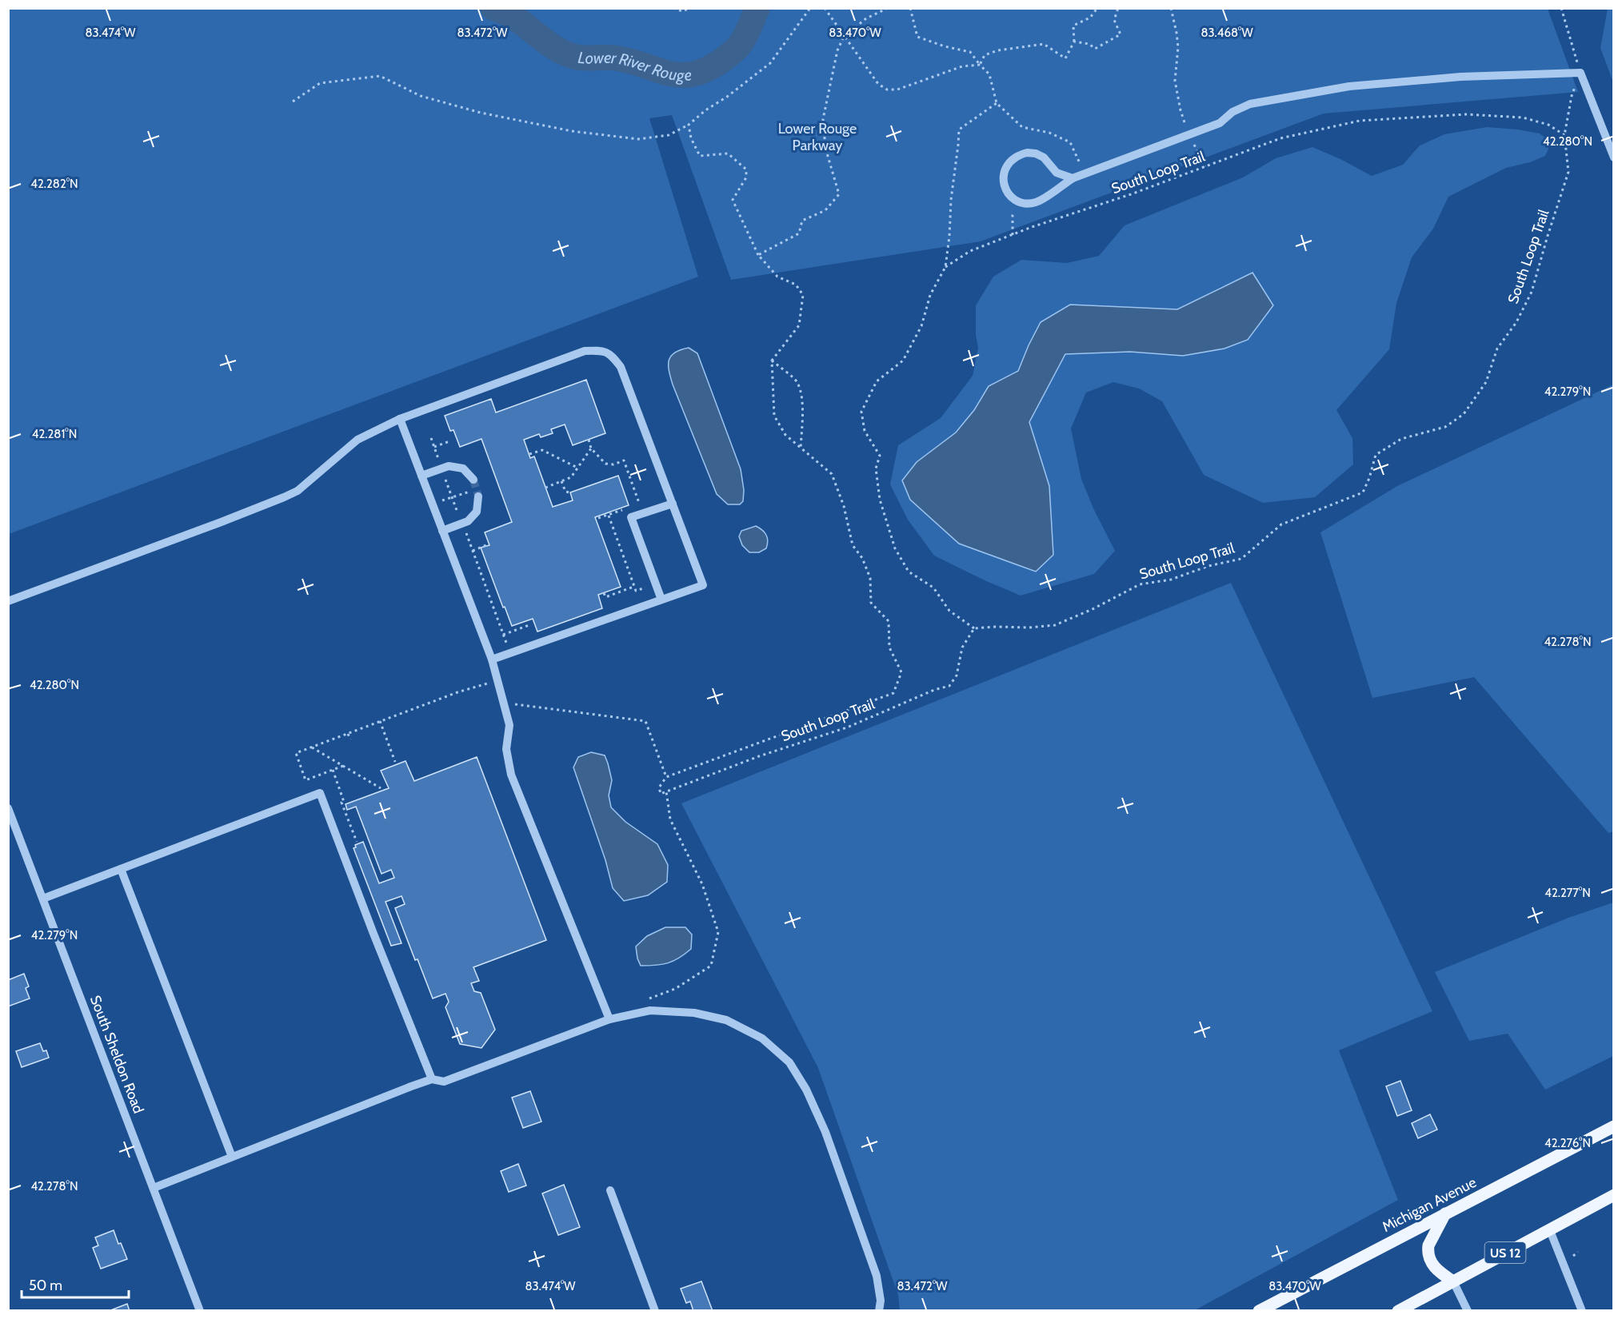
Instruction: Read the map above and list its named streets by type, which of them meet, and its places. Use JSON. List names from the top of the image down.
{
  "streets": {
    "main road": ["Michigan Avenue", "US 12"],
    "street": ["South Sheldon Road"],
    "path": ["South Loop Trail"]
  },
  "water": ["Lower River Rouge"],
  "parks": ["Lower Rouge Parkway"],
  "scale_bar": "50 m",
  "coordinates": [
    "83.474°W",
    "83.472°W",
    "83.470°W",
    "83.468°W",
    "42.280°N",
    "42.282°N",
    "42.279°N",
    "42.281°N",
    "42.278°N",
    "42.277°N",
    "42.276°N"
  ]
}
